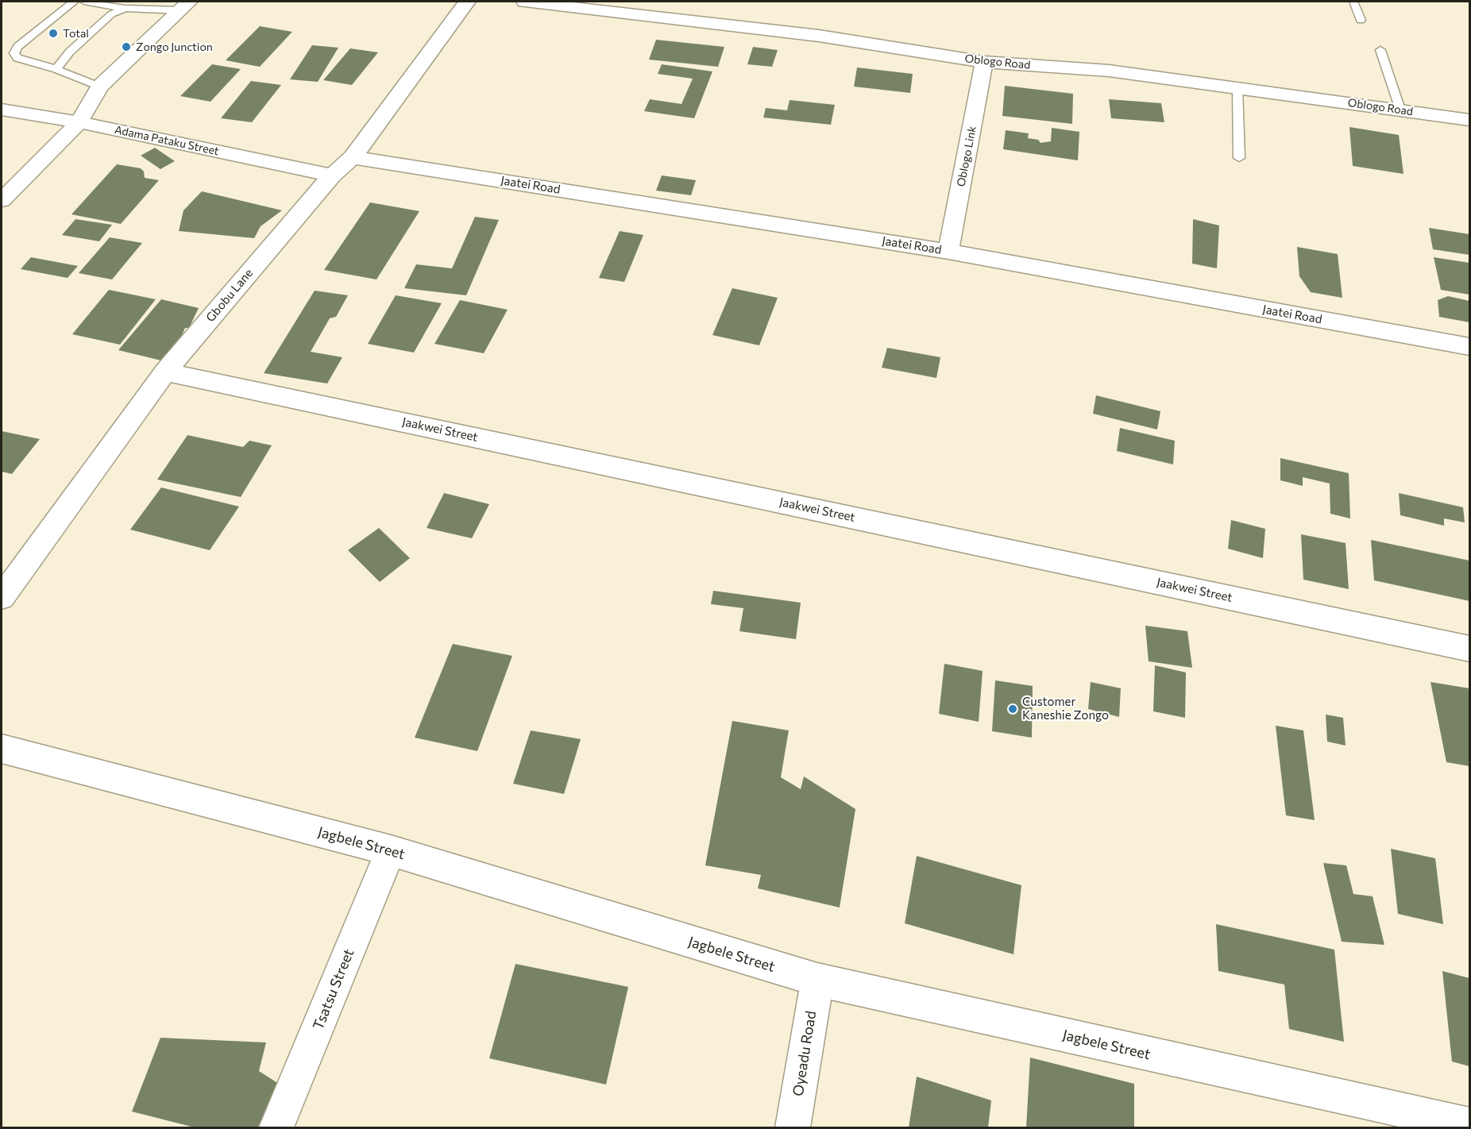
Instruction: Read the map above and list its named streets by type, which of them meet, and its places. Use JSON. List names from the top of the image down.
{
  "streets": {
    "street": [
      "Oblogo Road",
      "Adama Pataku Street",
      "Oblogo Link",
      "Jaatei Road",
      "Gbobu Lane",
      "Jaakwei Street",
      "Jagbele Street",
      "Tsatsu Street",
      "Oyeadu Road"
    ]
  },
  "crossings": [
    ["Oblogo Road", "Oblogo Link"],
    ["Adama Pataku Street", "Gbobu Lane"],
    ["Oblogo Link", "Jaatei Road"],
    ["Jaatei Road", "Gbobu Lane"],
    ["Gbobu Lane", "Jaakwei Street"],
    ["Jagbele Street", "Tsatsu Street"],
    ["Jagbele Street", "Oyeadu Road"]
  ],
  "places": ["Total", "Zongo Junction", "Customer Kaneshie Zongo"]
}
